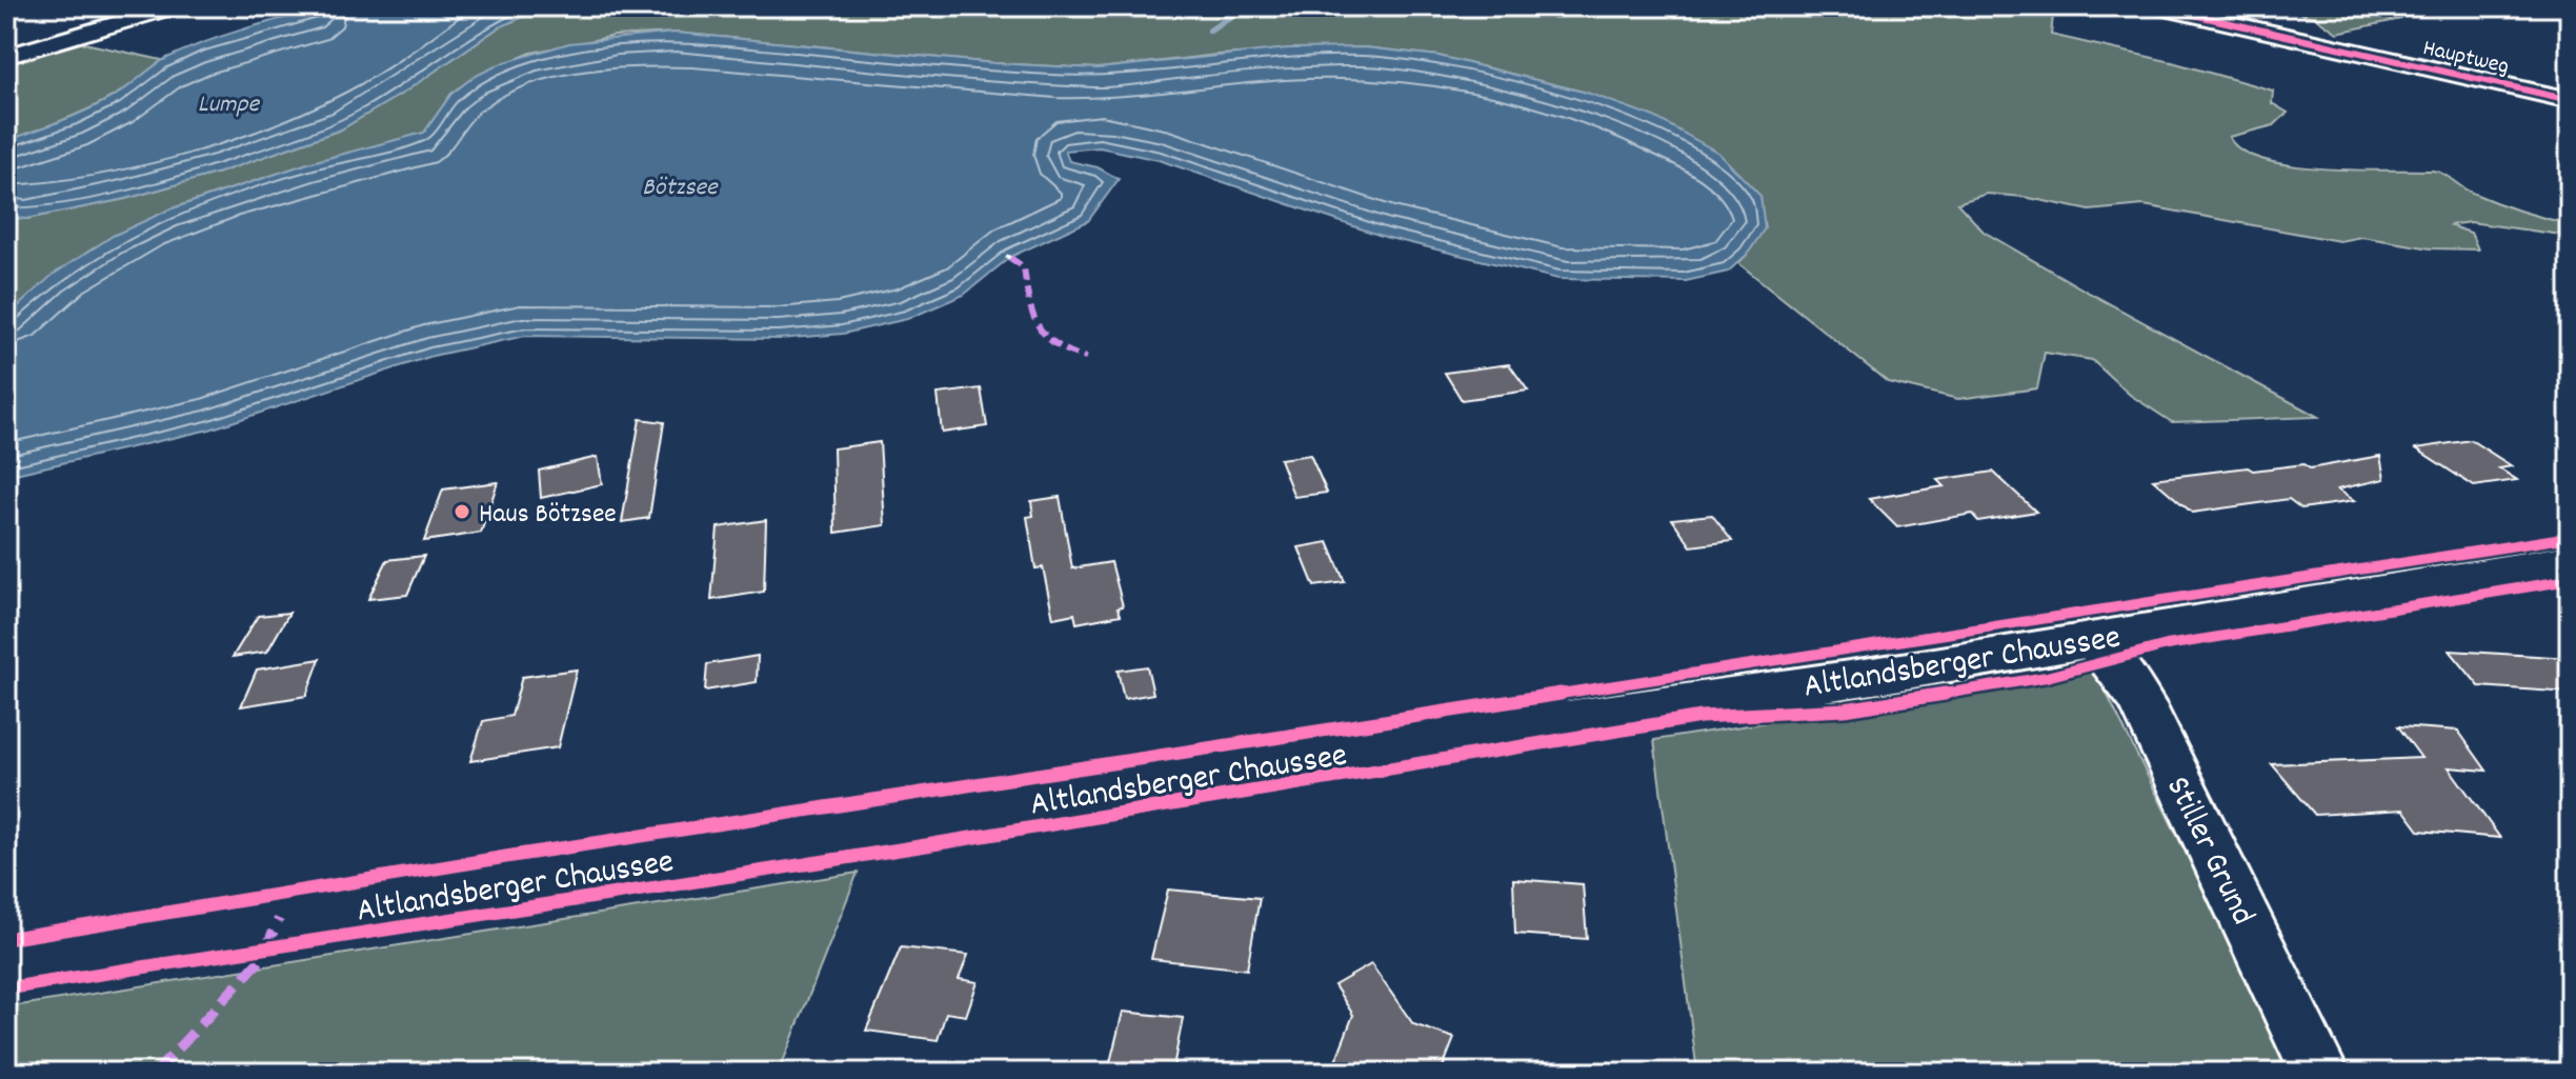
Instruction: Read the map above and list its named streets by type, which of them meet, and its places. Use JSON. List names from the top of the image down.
{
  "streets": {
    "main road": ["Altlandsberger Chaussee"],
    "street": ["Hauptweg", "Stiller Grund"]
  },
  "crossings": [
    ["Altlandsberger Chaussee", "Stiller Grund"]
  ],
  "water": ["Lumpe", "Bötzsee"],
  "places": ["Haus Bötzsee"]
}
